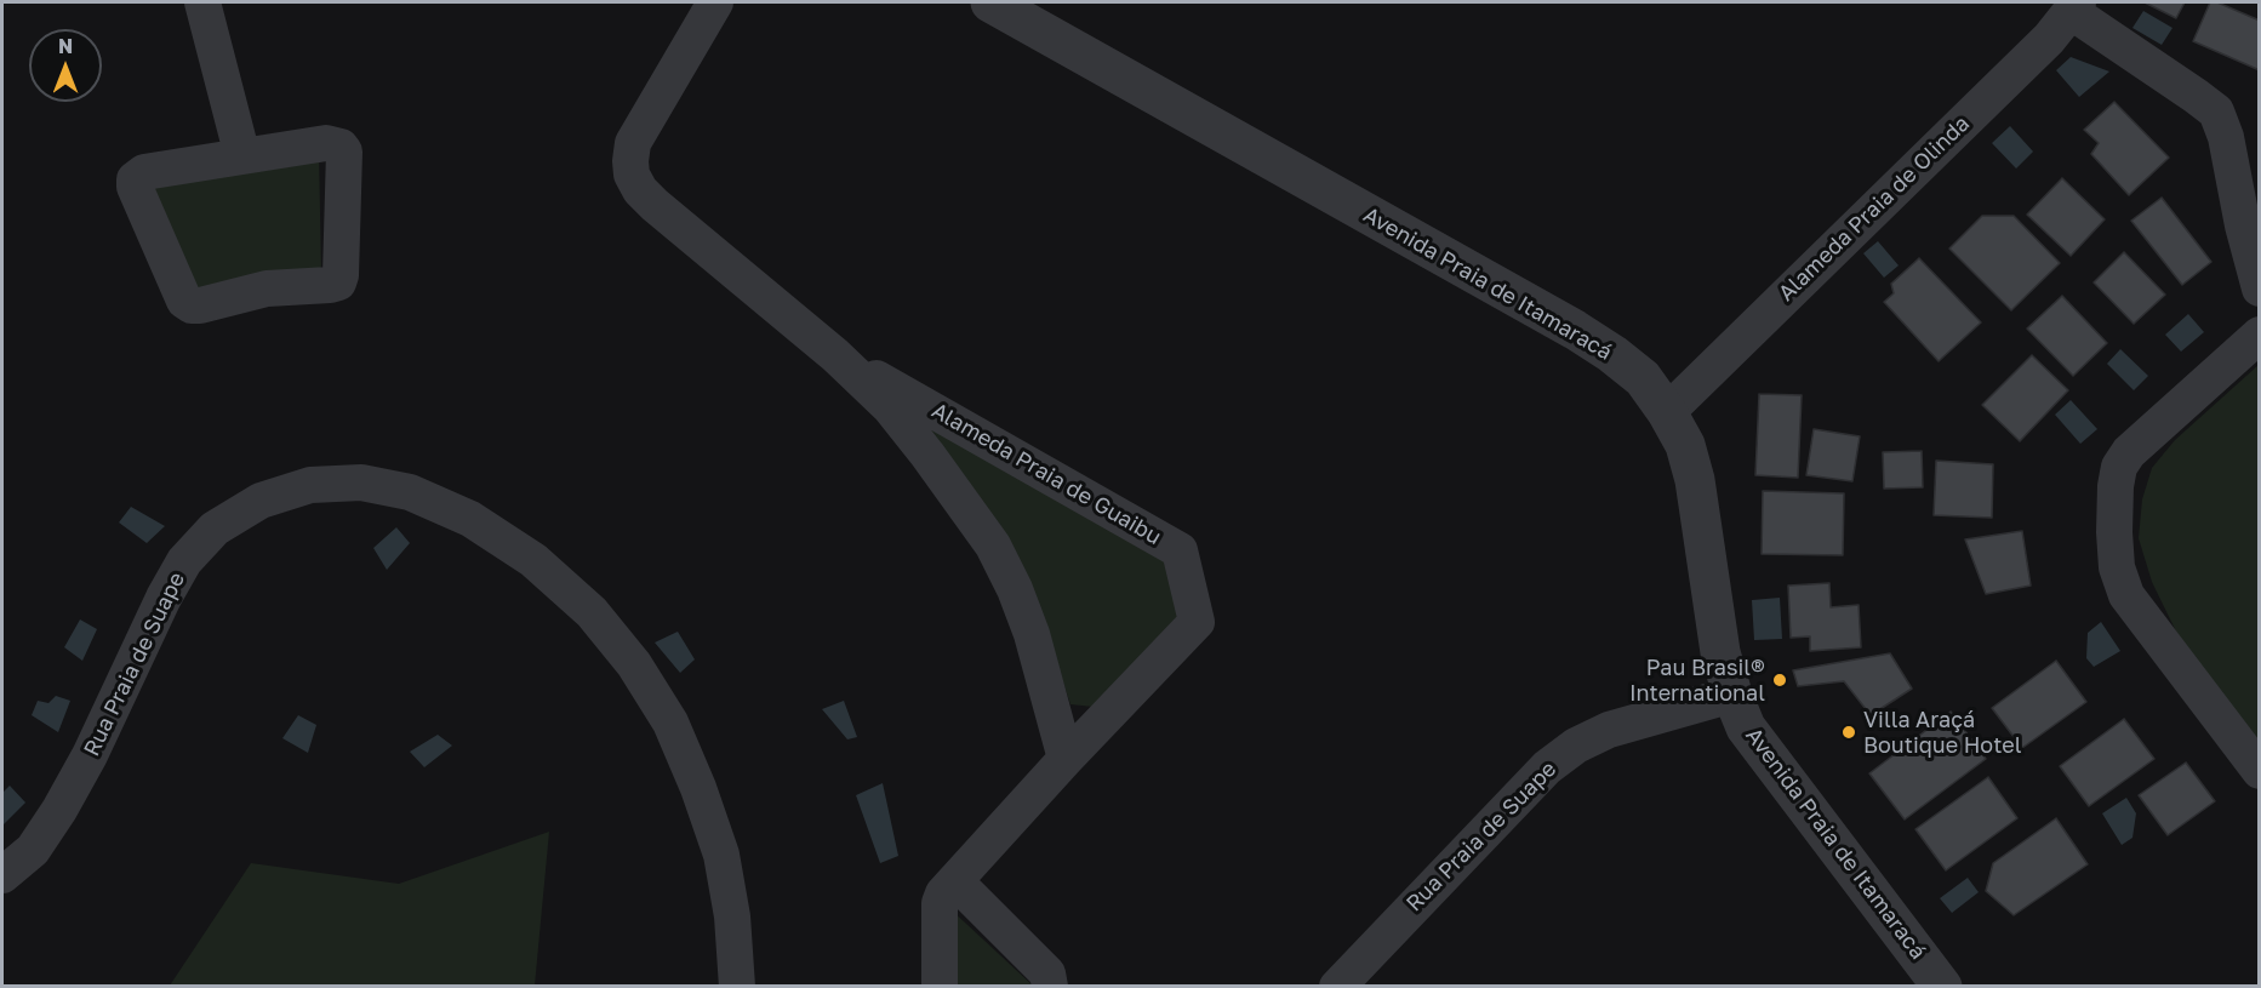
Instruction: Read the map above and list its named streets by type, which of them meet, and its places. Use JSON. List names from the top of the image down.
{
  "streets": {
    "street": [
      "Alameda Praia de Olinda",
      "Avenida Praia de Itamaracá",
      "Alameda Praia de Guaibu",
      "Rua Praia de Suape"
    ]
  },
  "crossings": [
    ["Alameda Praia de Olinda", "Avenida Praia de Itamaracá"],
    ["Avenida Praia de Itamaracá", "Rua Praia de Suape"]
  ],
  "places": ["Pau Brasil® International", "Villa Araçá Boutique Hotel"],
  "north": "top"
}
